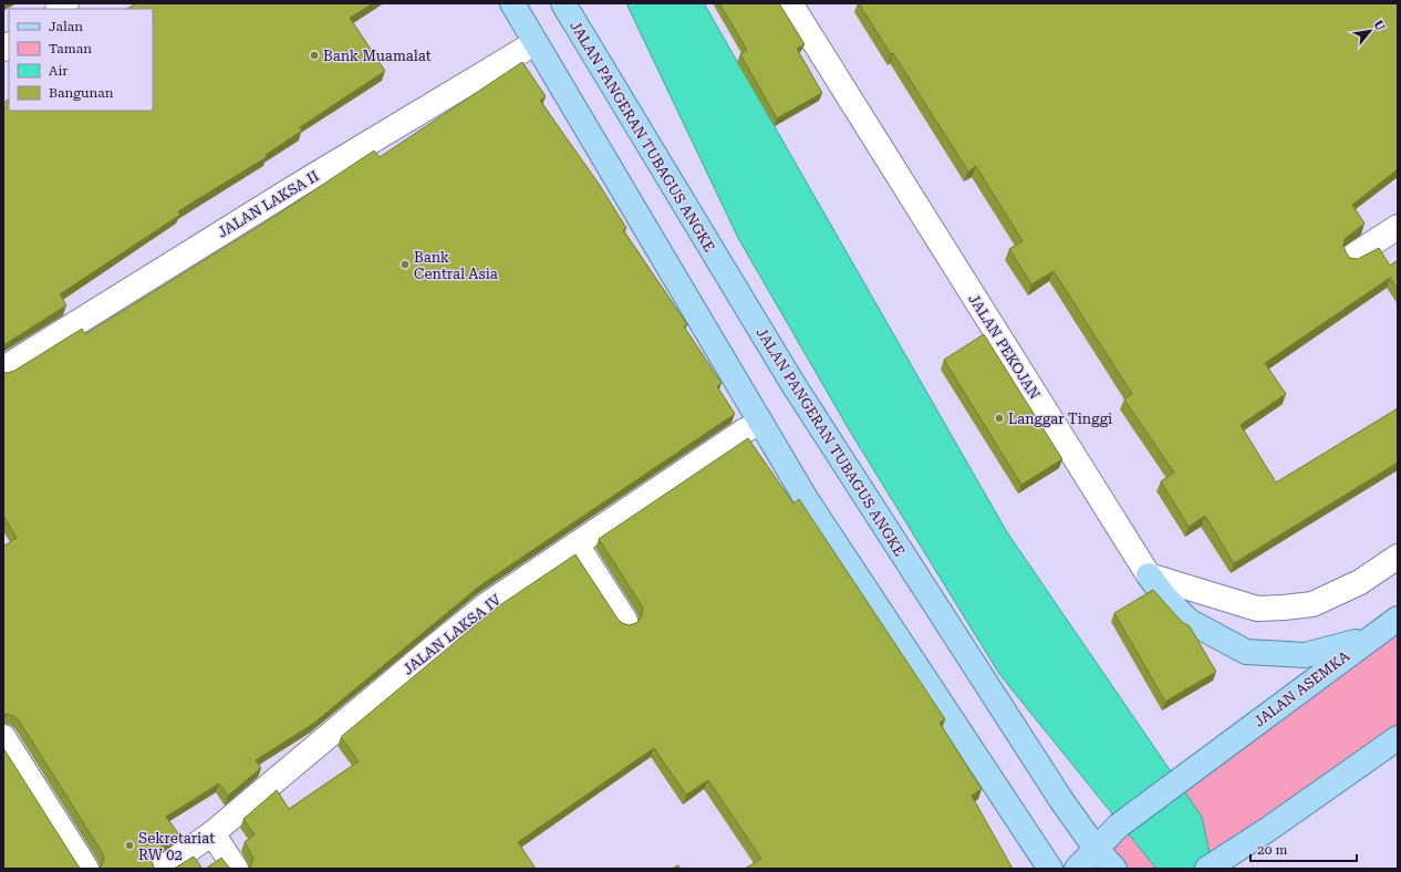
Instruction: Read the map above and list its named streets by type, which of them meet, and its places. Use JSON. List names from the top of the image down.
{
  "streets": {
    "main road": ["JALAN PANGERAN TUBAGUS ANGKE", "JALAN ASEMKA"],
    "street": ["JALAN LAKSA II", "JALAN PEKOJAN", "JALAN LAKSA IV"]
  },
  "crossings": [
    ["JALAN PANGERAN TUBAGUS ANGKE", "JALAN ASEMKA"]
  ],
  "places": [
    "Bank Muamalat",
    "Bank Central Asia",
    "Langgar Tinggi",
    "Sekretariat RW 02"
  ],
  "legend": [
    "Jalan",
    "Taman",
    "Air",
    "Bangunan"
  ],
  "scale_bar": "20 m",
  "north": "top right"
}
